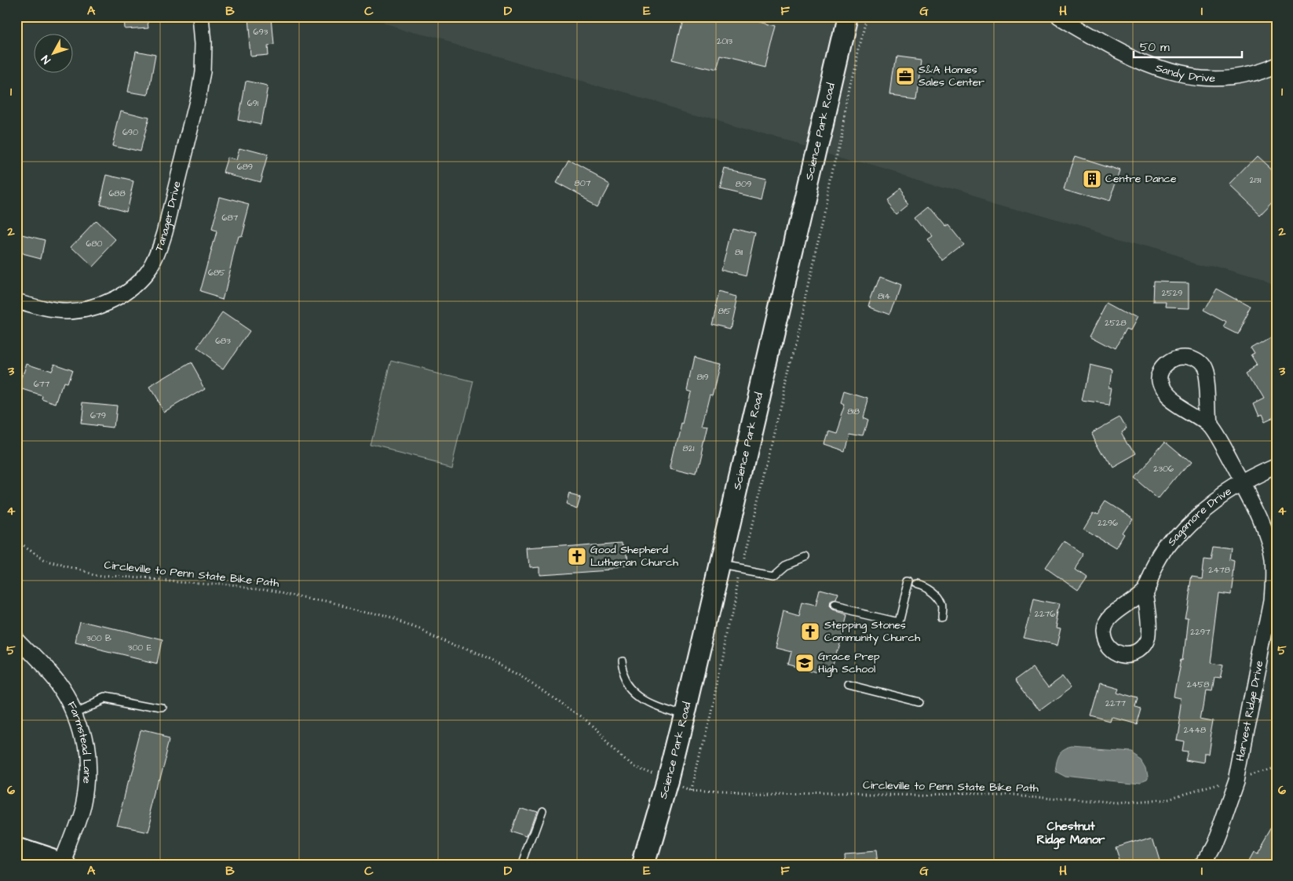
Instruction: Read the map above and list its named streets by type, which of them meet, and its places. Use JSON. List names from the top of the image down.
{
  "streets": {
    "main road": ["Science Park Road"],
    "street": [
      "Sandy Drive",
      "Tanager Drive",
      "Sagamore Drive",
      "Harvest Ridge Drive",
      "Farmstead Lane"
    ],
    "path": ["Circleville to Penn State Bike Path"]
  },
  "crossings": [
    ["Sagamore Drive", "Harvest Ridge Drive"]
  ],
  "districts": ["Chestnut Ridge Manor"],
  "places": {
    "office": ["S&A Homes Sales Center"],
    "building": ["Centre Dance"],
    "church": ["Good Shepherd Lutheran Church", "Stepping Stones Community Church"],
    "school or university": ["Grace Prep High School"]
  },
  "house_numbers": [
    "693",
    "2013",
    "691",
    "690",
    "689",
    "2131",
    "807",
    "809",
    "688",
    "687",
    "680",
    "811",
    "685",
    "2529",
    "814",
    "815",
    "2528",
    "683",
    "819",
    "677",
    "818",
    "679",
    "821",
    "2306",
    "2296",
    "2478",
    "2276",
    "2297",
    "300 B",
    "300 E",
    "2458",
    "2277",
    "2448"
  ],
  "scale_bar": "50 m",
  "north": "bottom left",
  "grid": {
    "columns": [
      "A",
      "B",
      "C",
      "D",
      "E",
      "F",
      "G",
      "H",
      "I"
    ],
    "rows": [
      "1",
      "2",
      "3",
      "4",
      "5",
      "6"
    ]
  }
}
